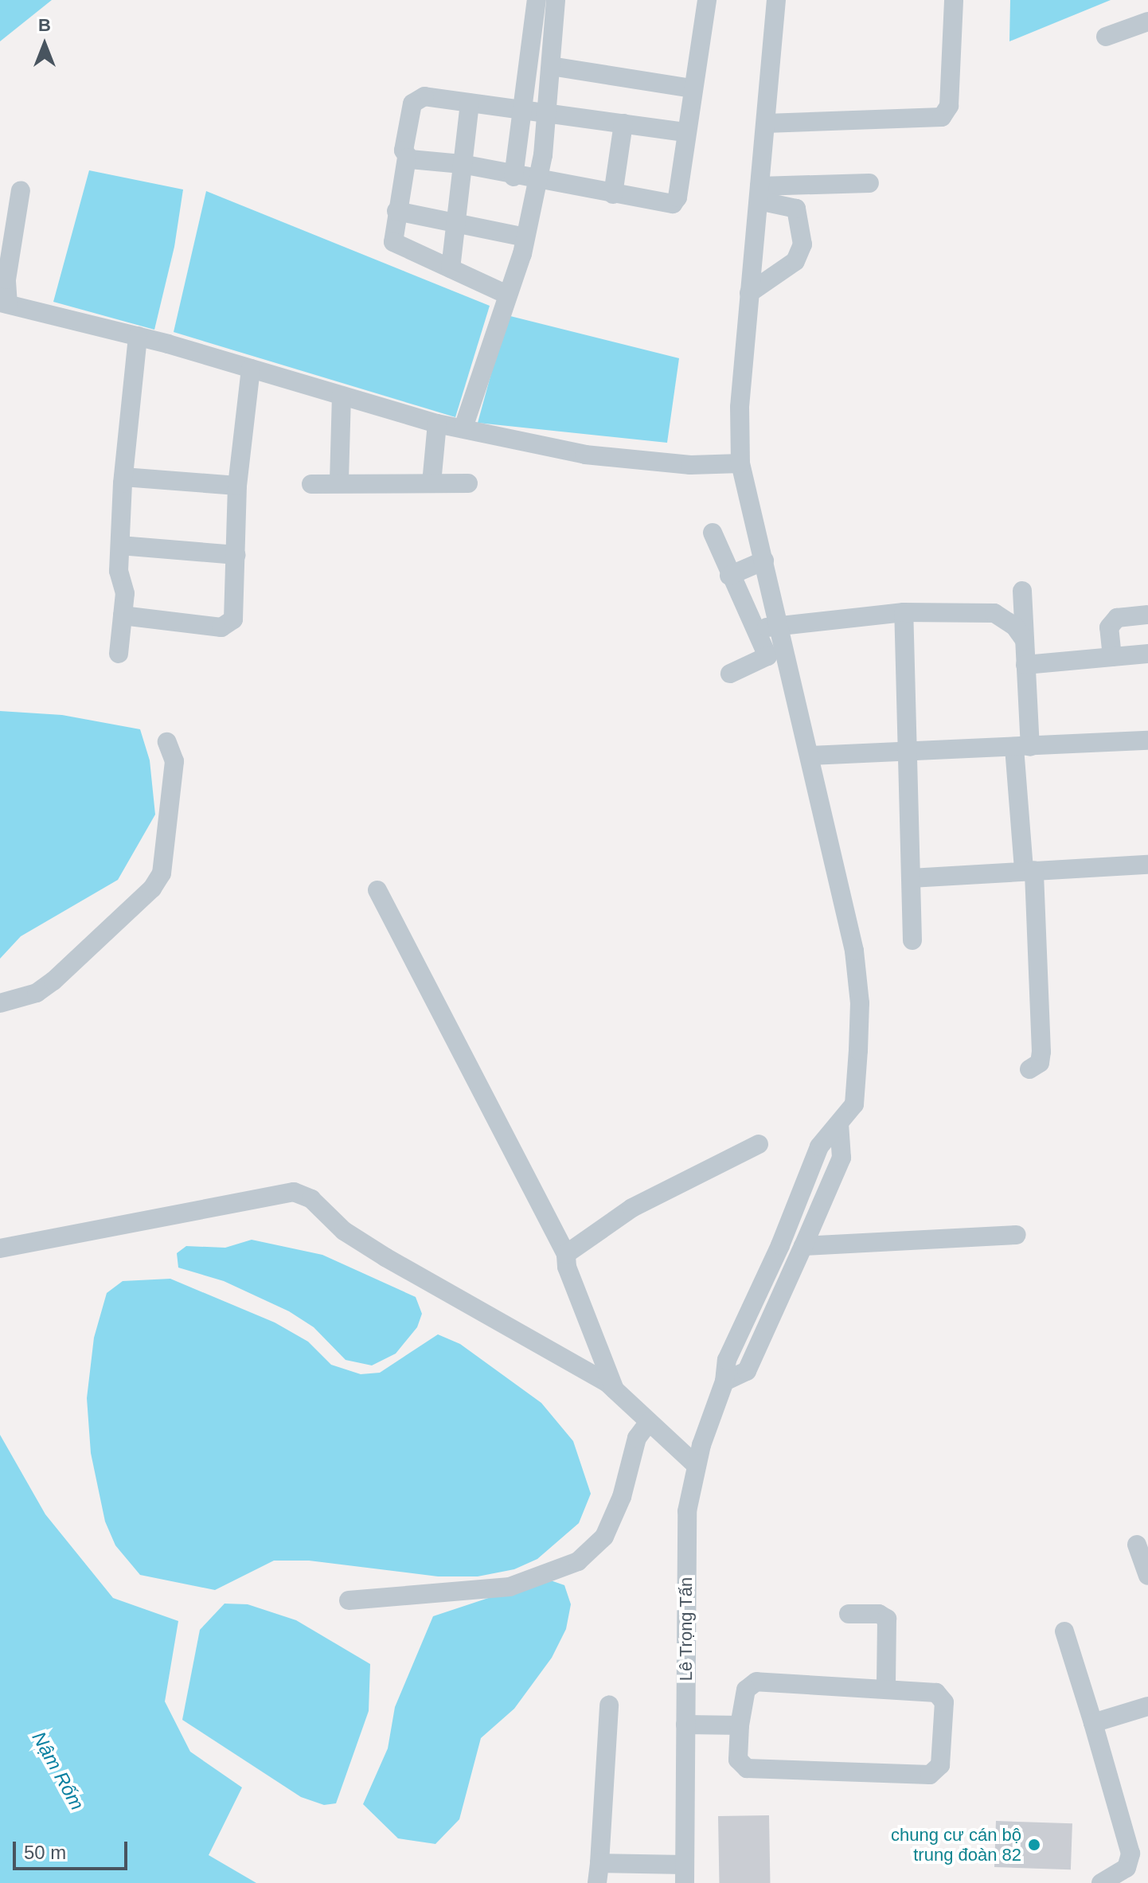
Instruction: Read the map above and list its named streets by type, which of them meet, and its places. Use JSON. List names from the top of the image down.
{
  "streets": {
    "street": ["Lê Trọng Tấn"]
  },
  "water": ["Nậm Rốm"],
  "places": ["chung cư cán bộ trung đoàn 82"],
  "scale_bar": "50 m",
  "north": "top"
}
